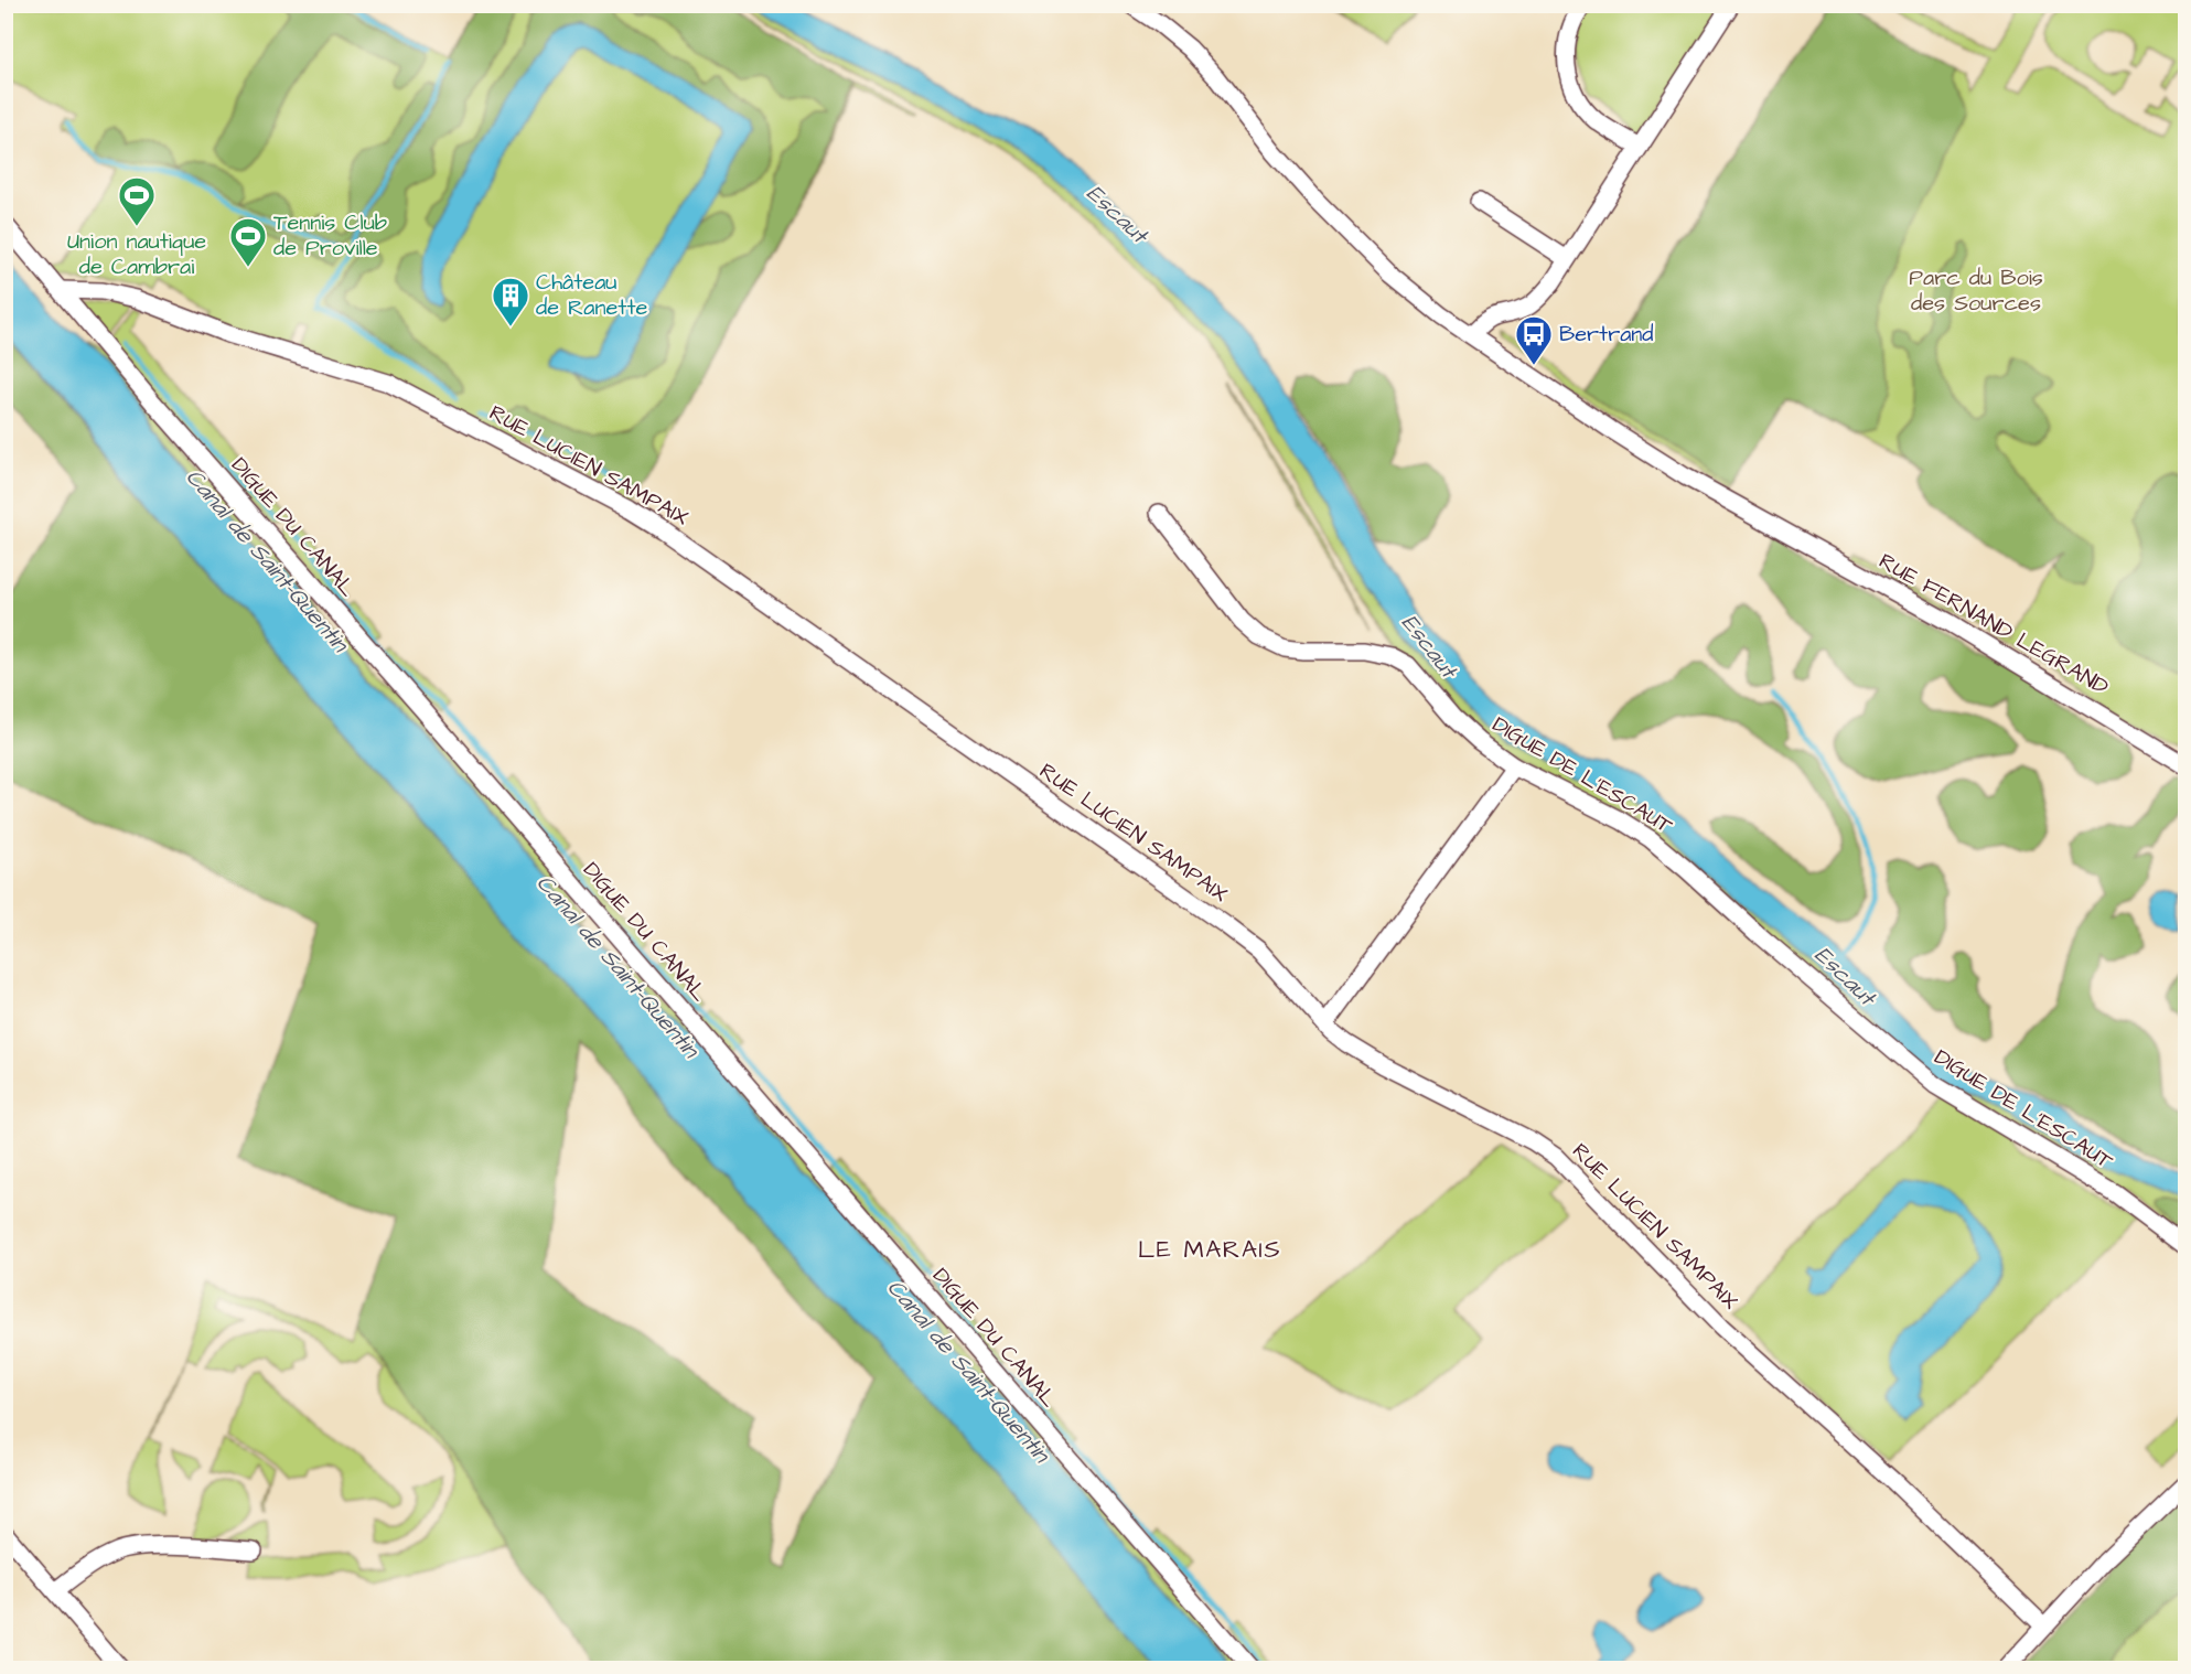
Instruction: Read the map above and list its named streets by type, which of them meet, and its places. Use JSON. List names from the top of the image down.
{
  "streets": {
    "street": [
      "RUE LUCIEN SAMPAIX",
      "DIGUE DU CANAL",
      "RUE FERNAND LEGRAND",
      "DIGUE DE L'ESCAUT"
    ]
  },
  "crossings": [
    ["RUE LUCIEN SAMPAIX", "DIGUE DU CANAL"]
  ],
  "districts": ["LE MARAIS"],
  "water": ["Escaut", "Canal de Saint-Quentin"],
  "parks": ["Parc du Bois des Sources"],
  "places": {
    "sports": ["Union nautique de Cambrai", "Tennis Club de Proville"],
    "building": ["Château de Ranette"],
    "bus stop": ["Bertrand"]
  }
}
